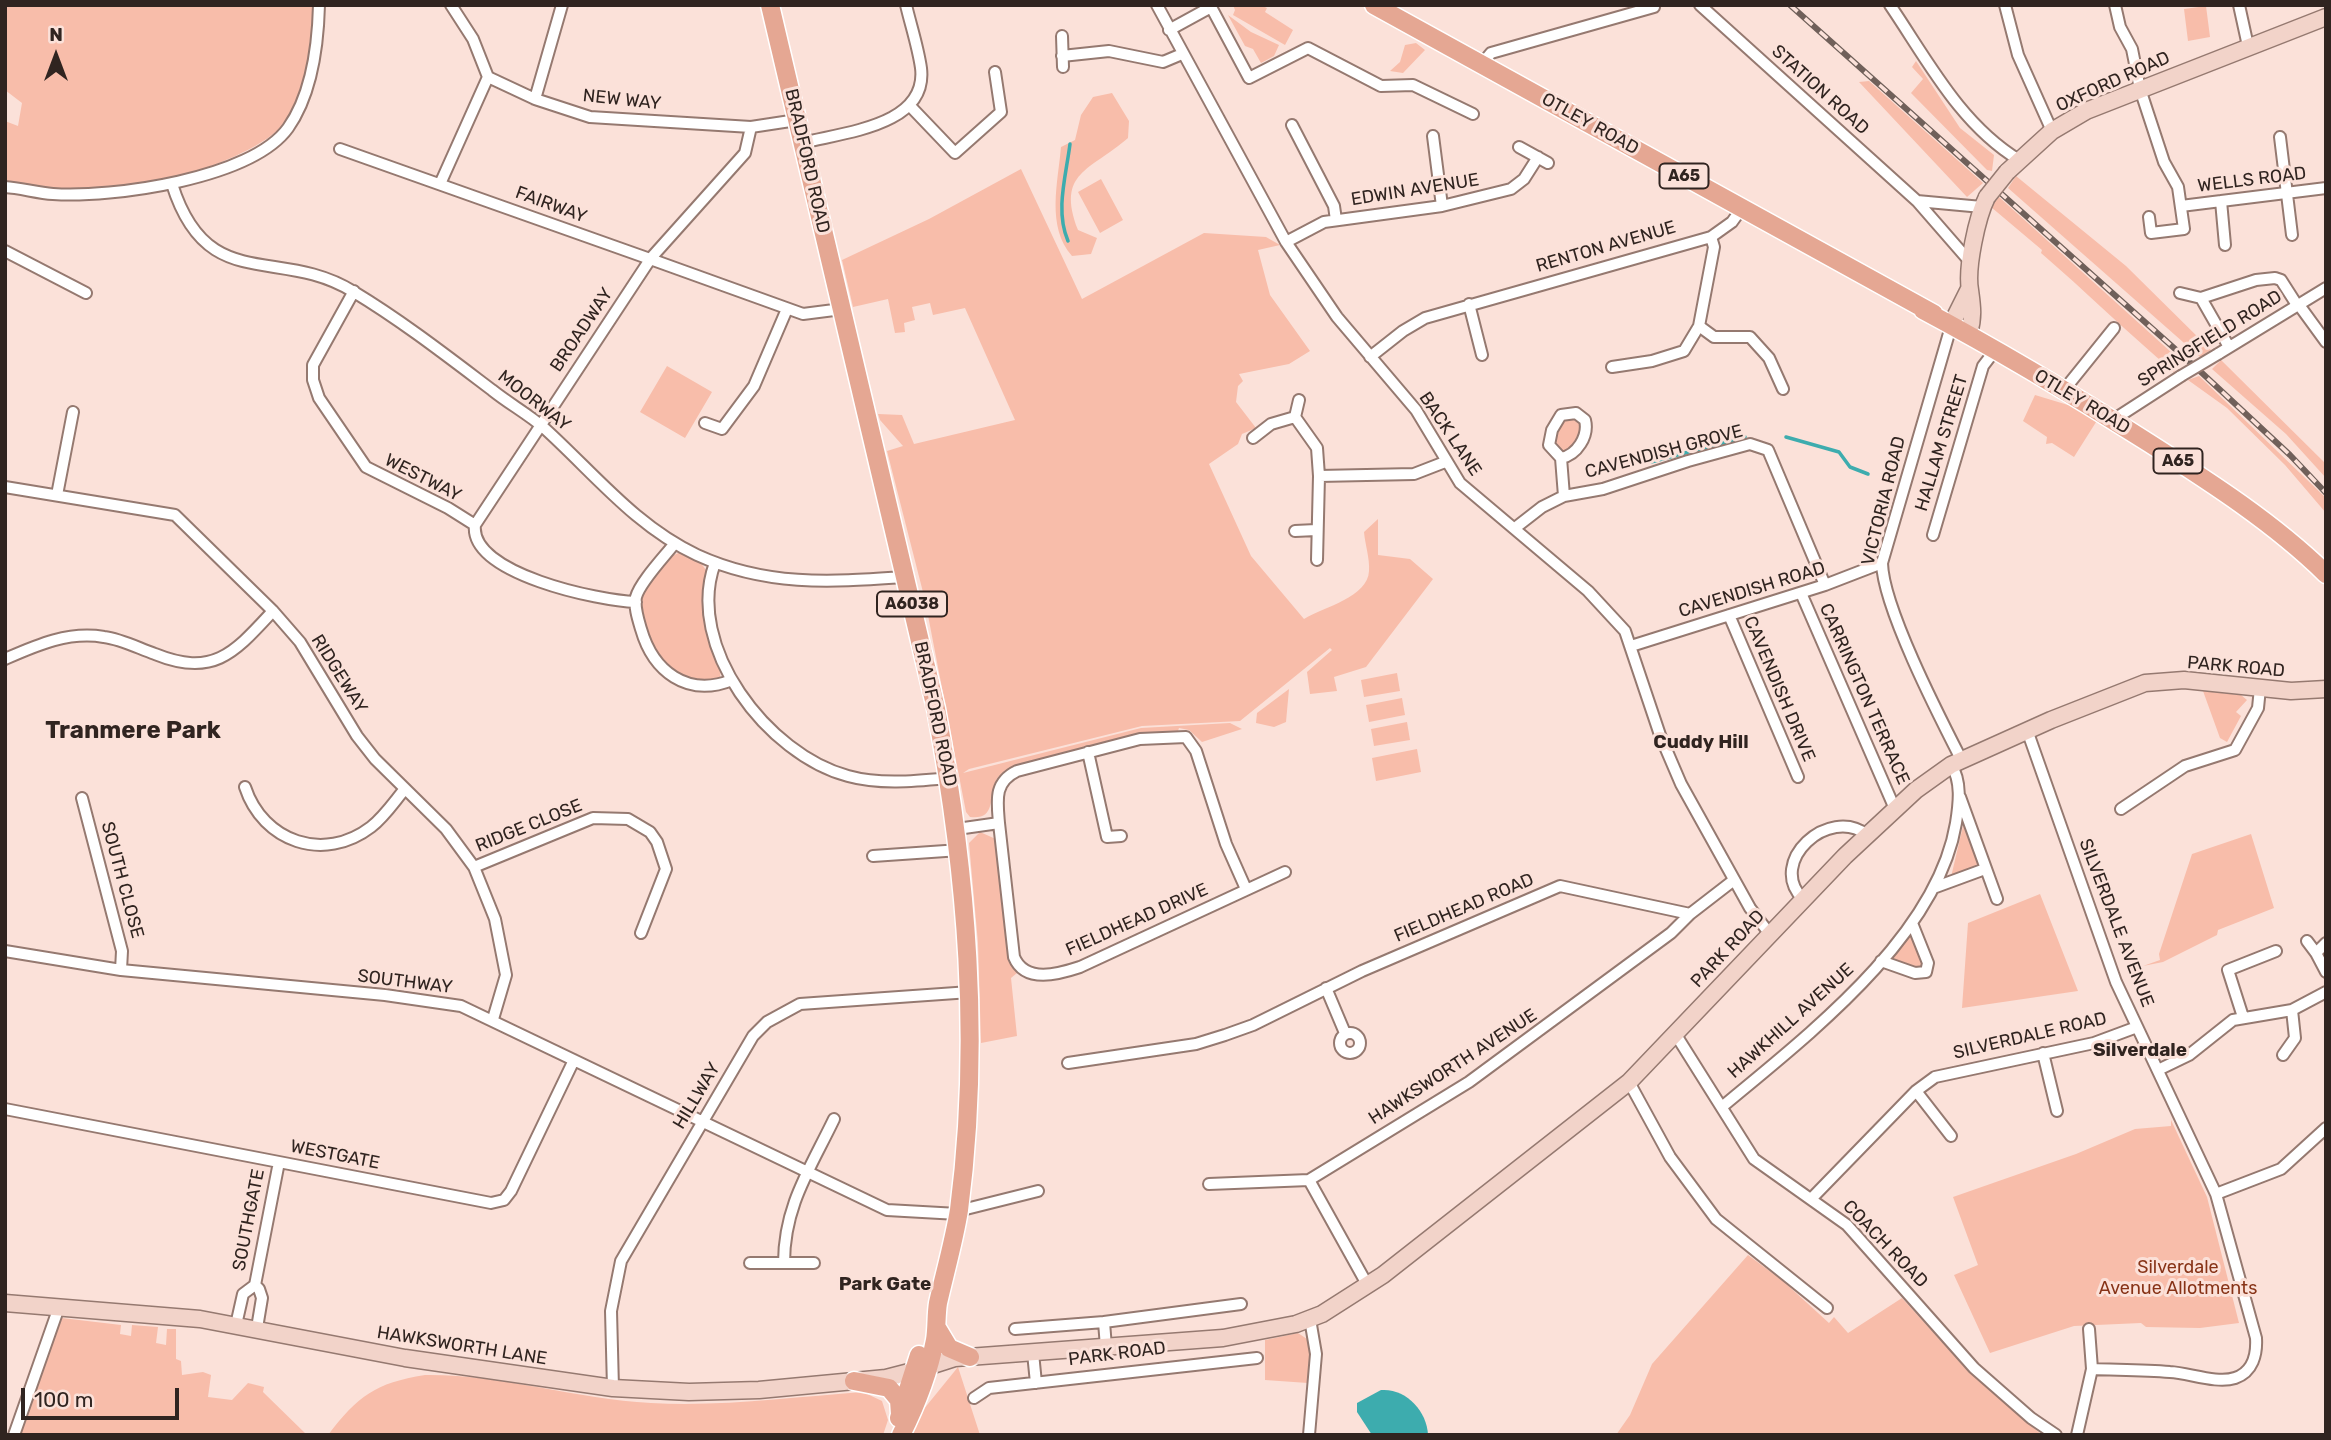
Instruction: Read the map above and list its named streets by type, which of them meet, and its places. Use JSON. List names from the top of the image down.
{
  "streets": {
    "main road": [
      "OXFORD ROAD",
      "OTLEY ROAD",
      "BRADFORD ROAD",
      "A65",
      "A6038",
      "PARK ROAD",
      "HAWKSWORTH LANE"
    ],
    "street": [
      "STATION ROAD",
      "NEW WAY",
      "WELLS ROAD",
      "EDWIN AVENUE",
      "FAIRWAY",
      "RENTON AVENUE",
      "BROADWAY",
      "SPRINGFIELD ROAD",
      "MOORWAY",
      "BACK LANE",
      "HALLAM STREET",
      "CAVENDISH GROVE",
      "WESTWAY",
      "VICTORIA ROAD",
      "CAVENDISH ROAD",
      "RIDGEWAY",
      "CAVENDISH DRIVE",
      "CARRINGTON TERRACE",
      "RIDGE CLOSE",
      "SOUTH CLOSE",
      "FIELDHEAD ROAD",
      "FIELDHEAD DRIVE",
      "SILVERDALE AVENUE",
      "SOUTHWAY",
      "HAWKHILL AVENUE",
      "SILVERDALE ROAD",
      "HAWKSWORTH AVENUE",
      "HILLWAY",
      "WESTGATE",
      "SOUTHGATE",
      "COACH ROAD"
    ]
  },
  "crossings": [
    ["OXFORD ROAD", "STATION ROAD"],
    ["OXFORD ROAD", "OTLEY ROAD"],
    ["OXFORD ROAD", "WELLS ROAD"],
    ["OXFORD ROAD", "VICTORIA ROAD"],
    ["NEW WAY", "BRADFORD ROAD"],
    ["NEW WAY", "BROADWAY"],
    ["OTLEY ROAD", "RENTON AVENUE"],
    ["OTLEY ROAD", "SPRINGFIELD ROAD"],
    ["OTLEY ROAD", "HALLAM STREET"],
    ["OTLEY ROAD", "VICTORIA ROAD"],
    ["BRADFORD ROAD", "FAIRWAY"],
    ["BRADFORD ROAD", "MOORWAY"],
    ["BRADFORD ROAD", "A6038"],
    ["BRADFORD ROAD", "PARK ROAD"],
    ["BRADFORD ROAD", "SOUTHWAY"],
    ["BRADFORD ROAD", "HILLWAY"],
    ["BRADFORD ROAD", "HAWKSWORTH LANE"],
    ["EDWIN AVENUE", "BACK LANE"],
    ["FAIRWAY", "BROADWAY"],
    ["RENTON AVENUE", "BACK LANE"],
    ["BROADWAY", "MOORWAY"],
    ["BROADWAY", "WESTWAY"],
    ["MOORWAY", "WESTWAY"],
    ["BACK LANE", "CAVENDISH GROVE"],
    ["BACK LANE", "CAVENDISH ROAD"],
    ["BACK LANE", "PARK ROAD"],
    ["CAVENDISH GROVE", "CAVENDISH ROAD"],
    ["VICTORIA ROAD", "CAVENDISH ROAD"],
    ["VICTORIA ROAD", "PARK ROAD"],
    ["VICTORIA ROAD", "HAWKHILL AVENUE"],
    ["CAVENDISH ROAD", "CAVENDISH DRIVE"],
    ["CAVENDISH ROAD", "CARRINGTON TERRACE"],
    ["A6038", "PARK ROAD"],
    ["A6038", "HAWKSWORTH LANE"],
    ["PARK ROAD", "CARRINGTON TERRACE"],
    ["PARK ROAD", "SILVERDALE AVENUE"],
    ["PARK ROAD", "HAWKHILL AVENUE"],
    ["PARK ROAD", "COACH ROAD"],
    ["PARK ROAD", "HAWKSWORTH LANE"],
    ["RIDGEWAY", "RIDGE CLOSE"],
    ["RIDGEWAY", "SOUTHWAY"],
    ["SOUTH CLOSE", "SOUTHWAY"],
    ["FIELDHEAD ROAD", "HAWKSWORTH AVENUE"],
    ["SILVERDALE AVENUE", "SILVERDALE ROAD"],
    ["SOUTHWAY", "HILLWAY"],
    ["SOUTHWAY", "WESTGATE"],
    ["HAWKHILL AVENUE", "COACH ROAD"],
    ["SILVERDALE ROAD", "COACH ROAD"],
    ["HILLWAY", "HAWKSWORTH LANE"],
    ["WESTGATE", "SOUTHGATE"],
    ["SOUTHGATE", "HAWKSWORTH LANE"]
  ],
  "districts": [
    "Tranmere Park",
    "Cuddy Hill",
    "Silverdale",
    "Park Gate"
  ],
  "parks": ["Silverdale Avenue Allotments"],
  "scale_bar": "100 m",
  "north": "top"
}
